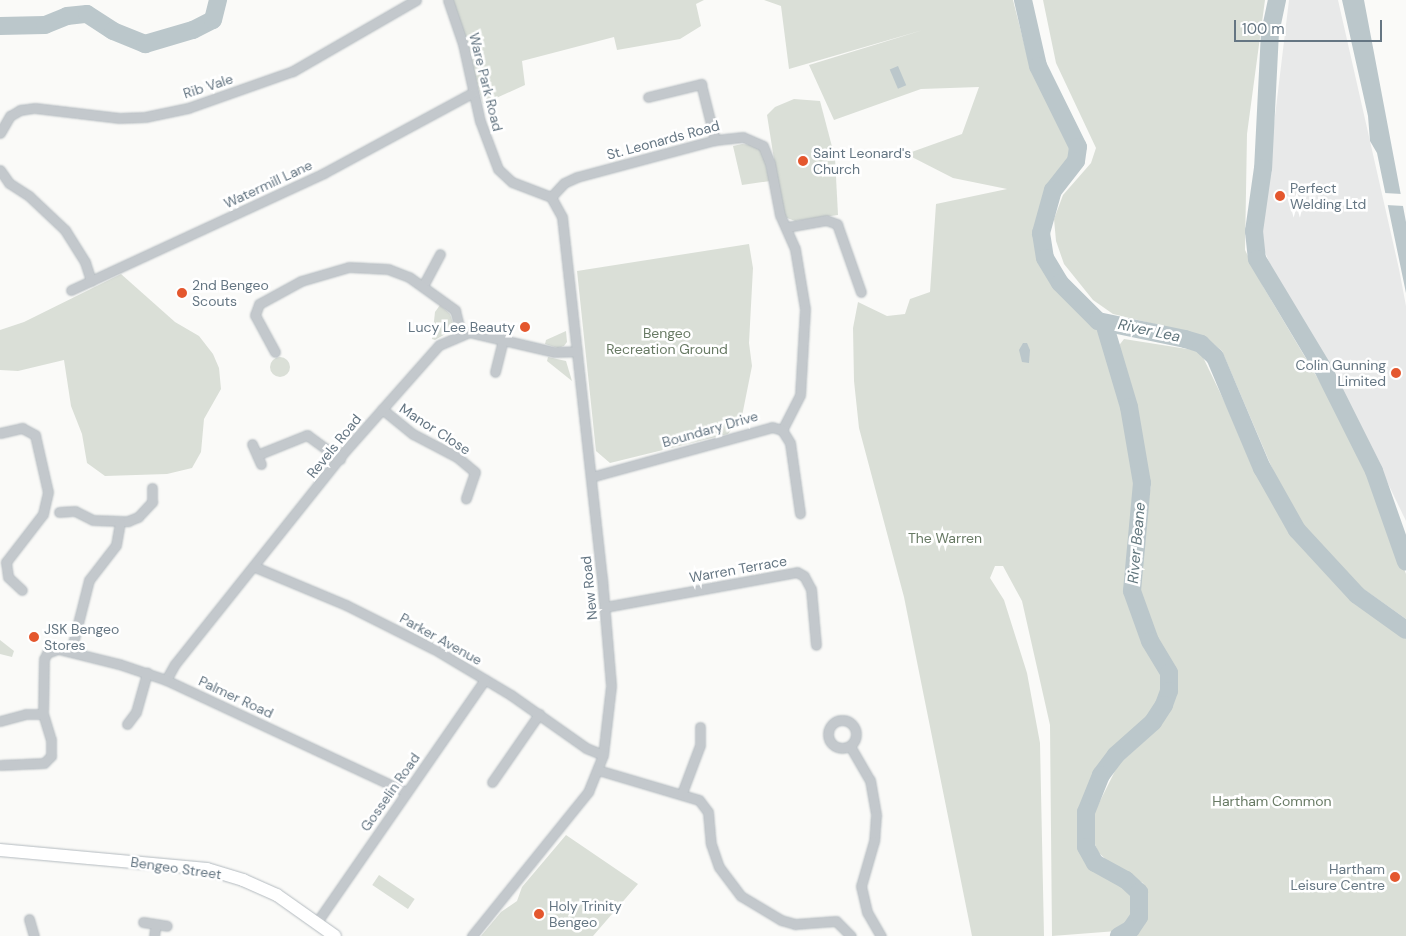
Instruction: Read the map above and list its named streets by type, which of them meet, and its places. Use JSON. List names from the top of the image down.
{
  "streets": {
    "main road": ["Bengeo Street"],
    "street": [
      "Ware Park Road",
      "Rib Vale",
      "St. Leonards Road",
      "Watermill Lane",
      "Manor Close",
      "Boundary Drive",
      "Revels Road",
      "Warren Terrace",
      "New Road",
      "Parker Avenue",
      "Palmer Road",
      "Gosselin Road"
    ]
  },
  "crossings": [
    ["Ware Park Road", "St. Leonards Road"],
    ["Ware Park Road", "Watermill Lane"],
    ["Ware Park Road", "New Road"],
    ["St. Leonards Road", "Boundary Drive"],
    ["St. Leonards Road", "New Road"],
    ["Manor Close", "Revels Road"],
    ["Boundary Drive", "New Road"],
    ["Revels Road", "New Road"],
    ["Revels Road", "Parker Avenue"],
    ["Revels Road", "Palmer Road"],
    ["Warren Terrace", "New Road"],
    ["New Road", "Parker Avenue"],
    ["Parker Avenue", "Gosselin Road"],
    ["Palmer Road", "Gosselin Road"],
    ["Gosselin Road", "Bengeo Street"]
  ],
  "water": ["River Lea", "River Beane"],
  "parks": ["Bengeo Recreation Ground", "The Warren", "Hartham Common"],
  "places": [
    "Saint Leonard's Church",
    "Perfect Welding Ltd",
    "2nd Bengeo Scouts",
    "Lucy Lee Beauty",
    "Colin Gunning Limited",
    "JSK Bengeo Stores",
    "Hartham Leisure Centre",
    "Holy Trinity Bengeo"
  ],
  "scale_bar": "100 m"
}
